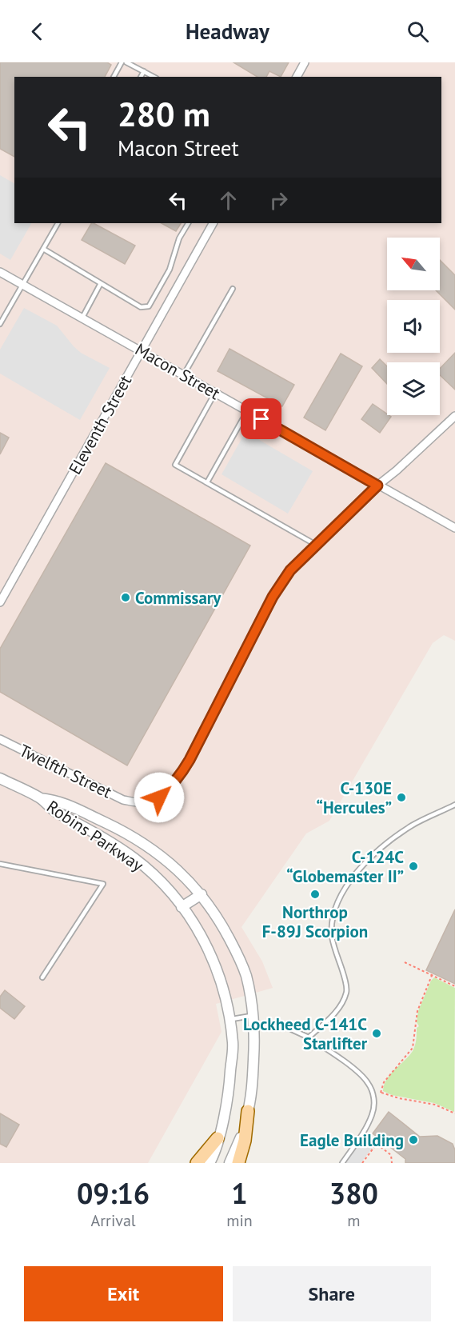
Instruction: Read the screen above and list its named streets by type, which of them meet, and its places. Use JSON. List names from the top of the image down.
{
  "streets": {
    "street": [
      "Macon Street",
      "Eleventh Street",
      "Twelfth Street",
      "Robins Parkway"
    ]
  },
  "crossings": [
    ["Macon Street", "Eleventh Street"],
    ["Macon Street", "Twelfth Street"]
  ],
  "places": [
    "Commissary",
    "C-130E “Hercules”",
    "C-124C “Globemaster II”",
    "Northrop F-89J Scorpion",
    "Lockheed C-141C Starlifter",
    "Eagle Building"
  ],
  "north": "top left",
  "page": {
    "header": "Headway",
    "turn": ["280 m", "Macon Street"],
    "eta": [
      "09:16",
      "Arrival",
      "1",
      "min",
      "380",
      "m"
    ],
    "buttons": ["Exit", "Share"]
  }
}
